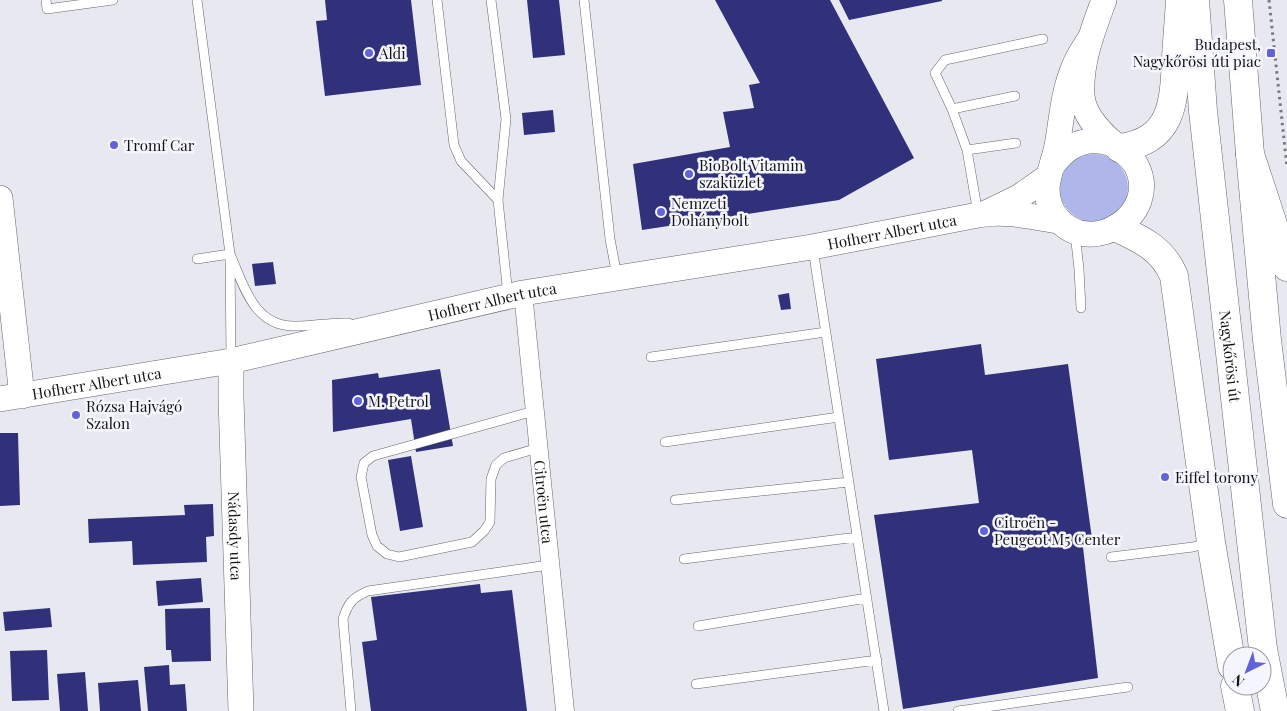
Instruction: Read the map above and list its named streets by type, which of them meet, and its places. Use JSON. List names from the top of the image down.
{
  "streets": {
    "main road": ["Nagykőrösi út"],
    "street": ["Hofherr Albert utca", "Citroën utca", "Nádasdy utca"]
  },
  "crossings": [
    ["Hofherr Albert utca", "Citroën utca"],
    ["Hofherr Albert utca", "Nádasdy utca"]
  ],
  "places": {
    "other": [
      "Aldi",
      "Tromf Car",
      "BioBolt Vitamin szaküzlet",
      "Nemzeti Dohánybolt",
      "M. Petrol",
      "Rózsa Hajvágó Szalon",
      "Eiffel torony",
      "Citroën - Peugeot M5 Center"
    ],
    "transit": ["Budapest, Nagykőrösi úti piac"]
  },
  "north": "bottom left"
}
